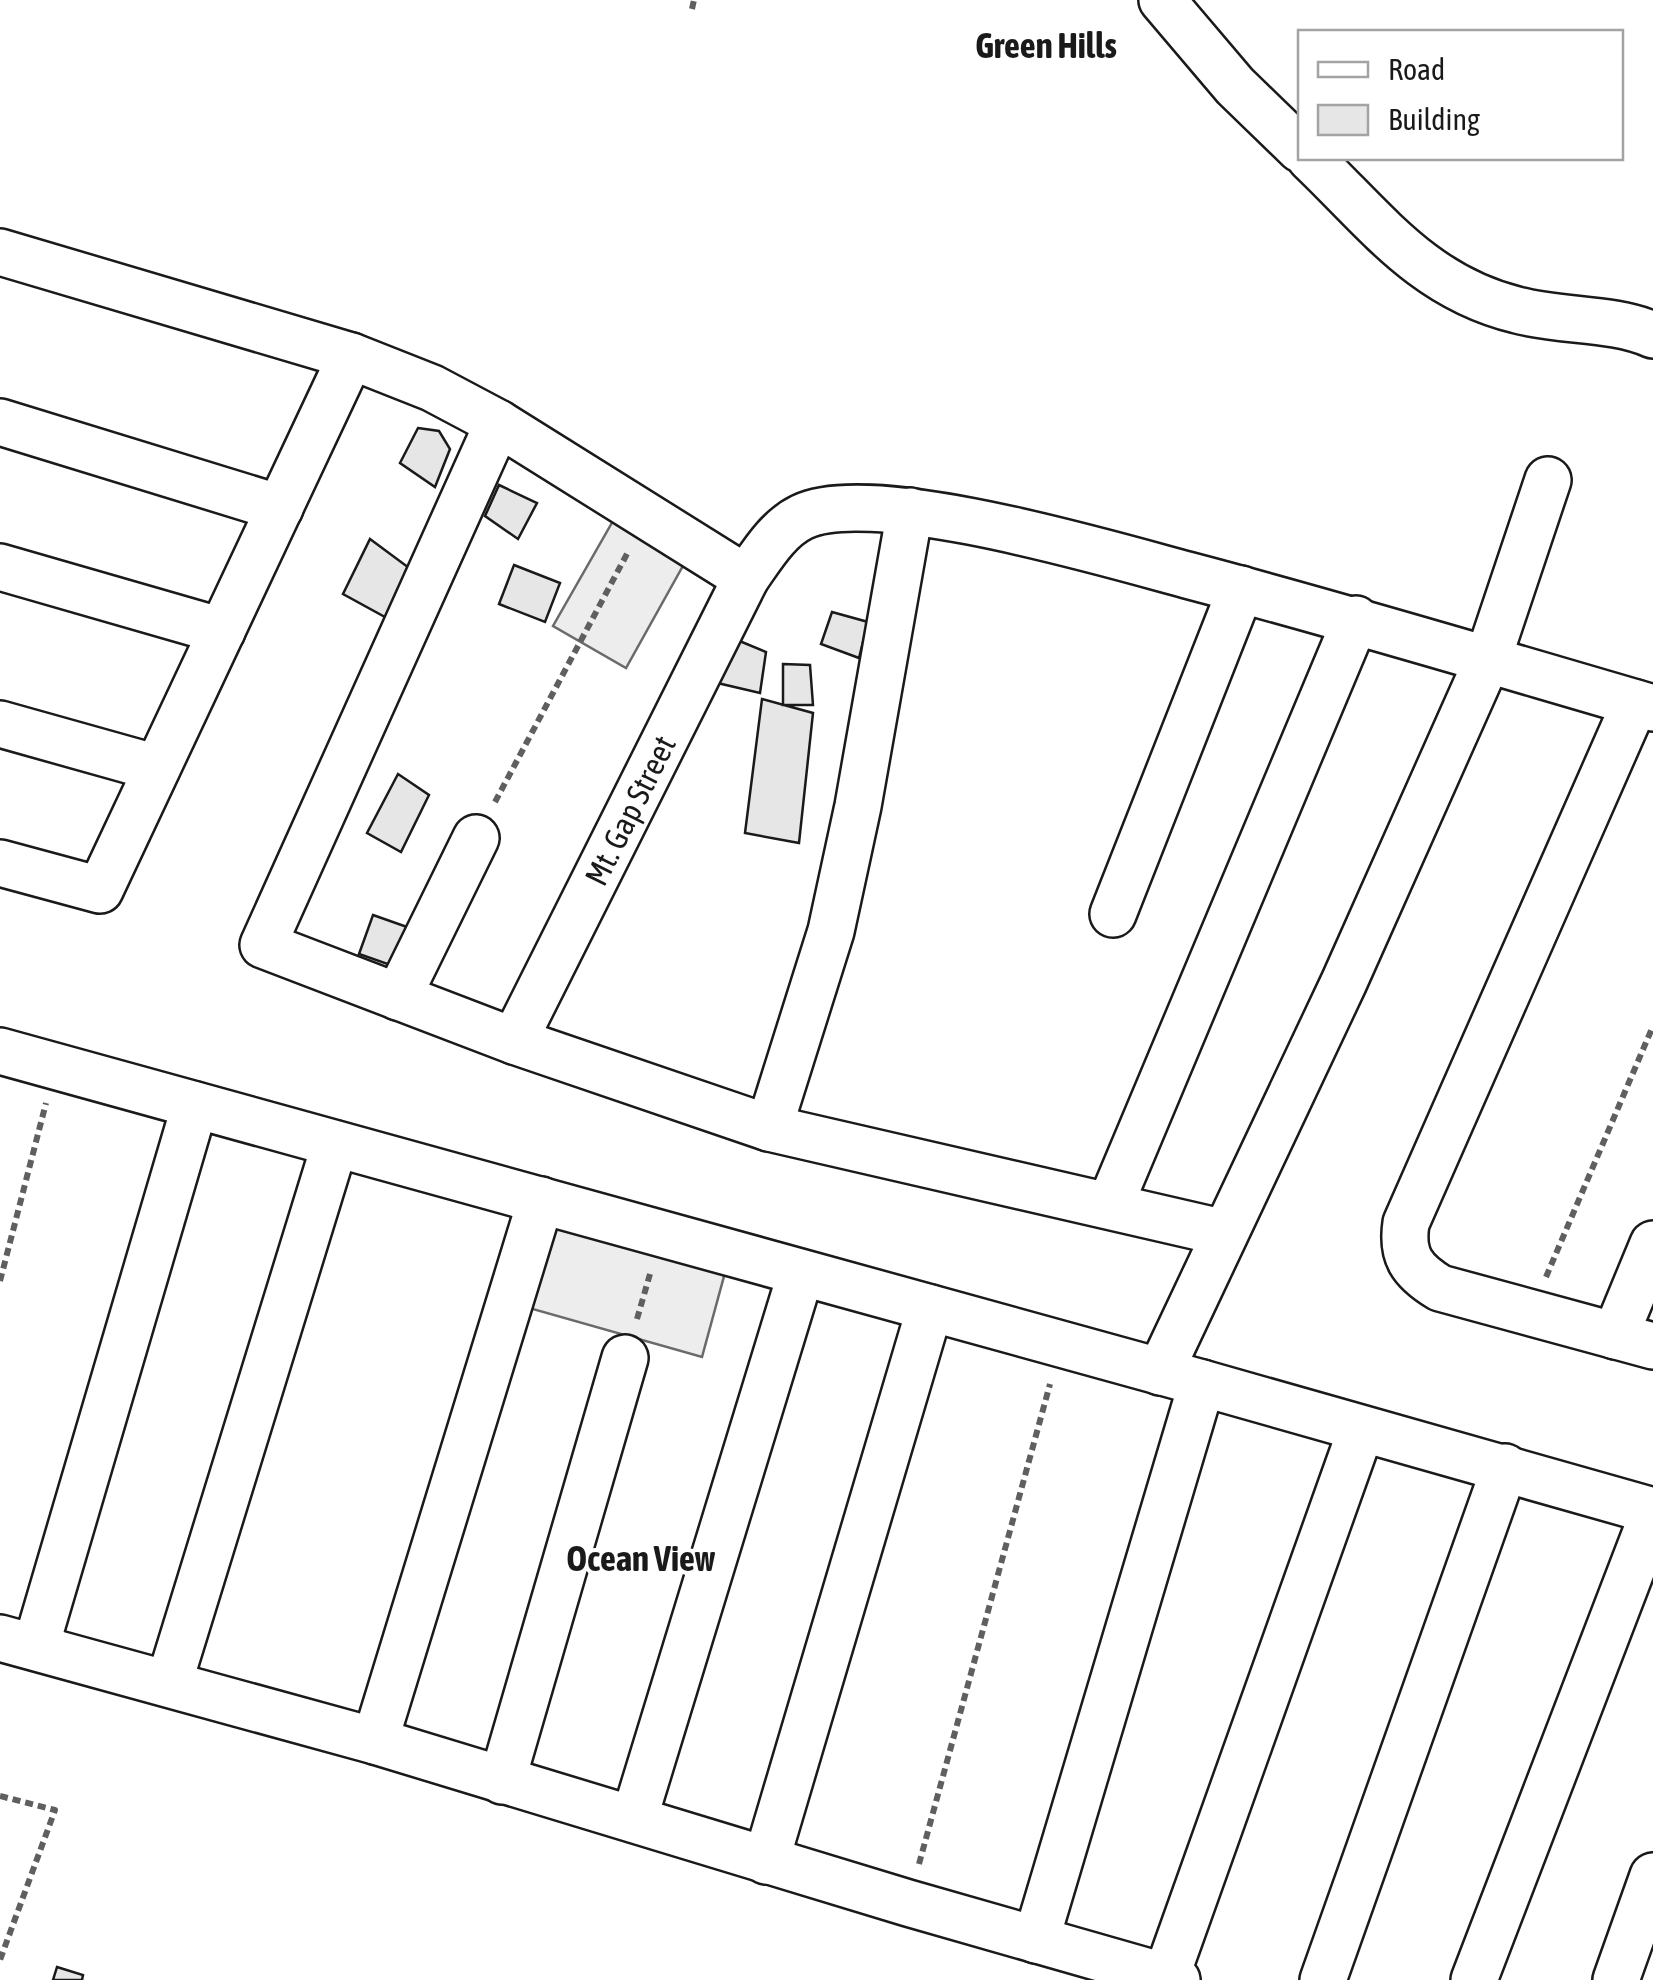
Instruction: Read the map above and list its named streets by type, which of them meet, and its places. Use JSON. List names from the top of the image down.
{
  "streets": {
    "street": ["Mt. Gap Street"]
  },
  "districts": ["Green Hills", "Ocean View"],
  "legend": ["Road", "Building"]
}
